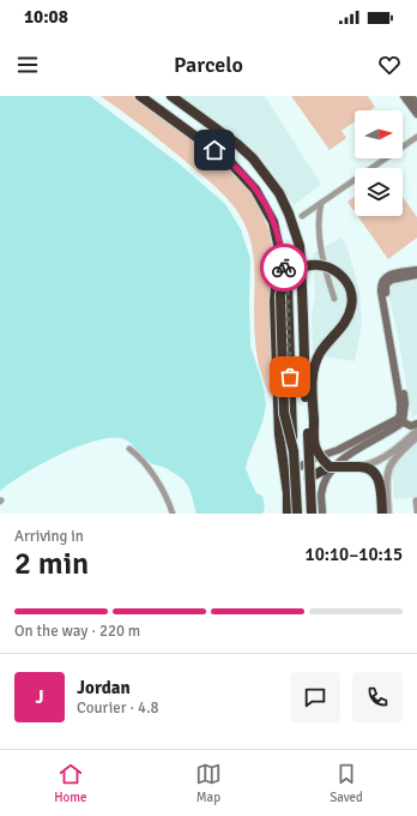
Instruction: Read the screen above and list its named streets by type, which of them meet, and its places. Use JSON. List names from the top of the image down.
{
  "north": "right",
  "page": {
    "status": "10:08",
    "header": "Parcelo",
    "heading": ["2 min", "Arriving in", "10:10–10:15"],
    "panel": ["Jordan", "Courier · 4.8"],
    "bar": "On the way · 220 m",
    "round": "J",
    "tabs": ["Home", "Map", "Saved"]
  }
}
